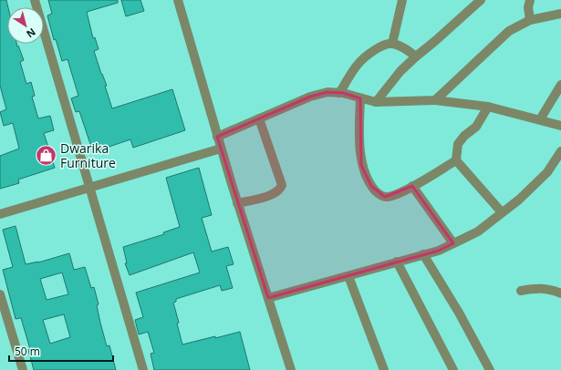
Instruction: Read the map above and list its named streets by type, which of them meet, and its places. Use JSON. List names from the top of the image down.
{
  "places": {
    "shop": ["Dwarika Furniture"]
  },
  "scale_bar": "50 m",
  "north": "bottom right"
}
